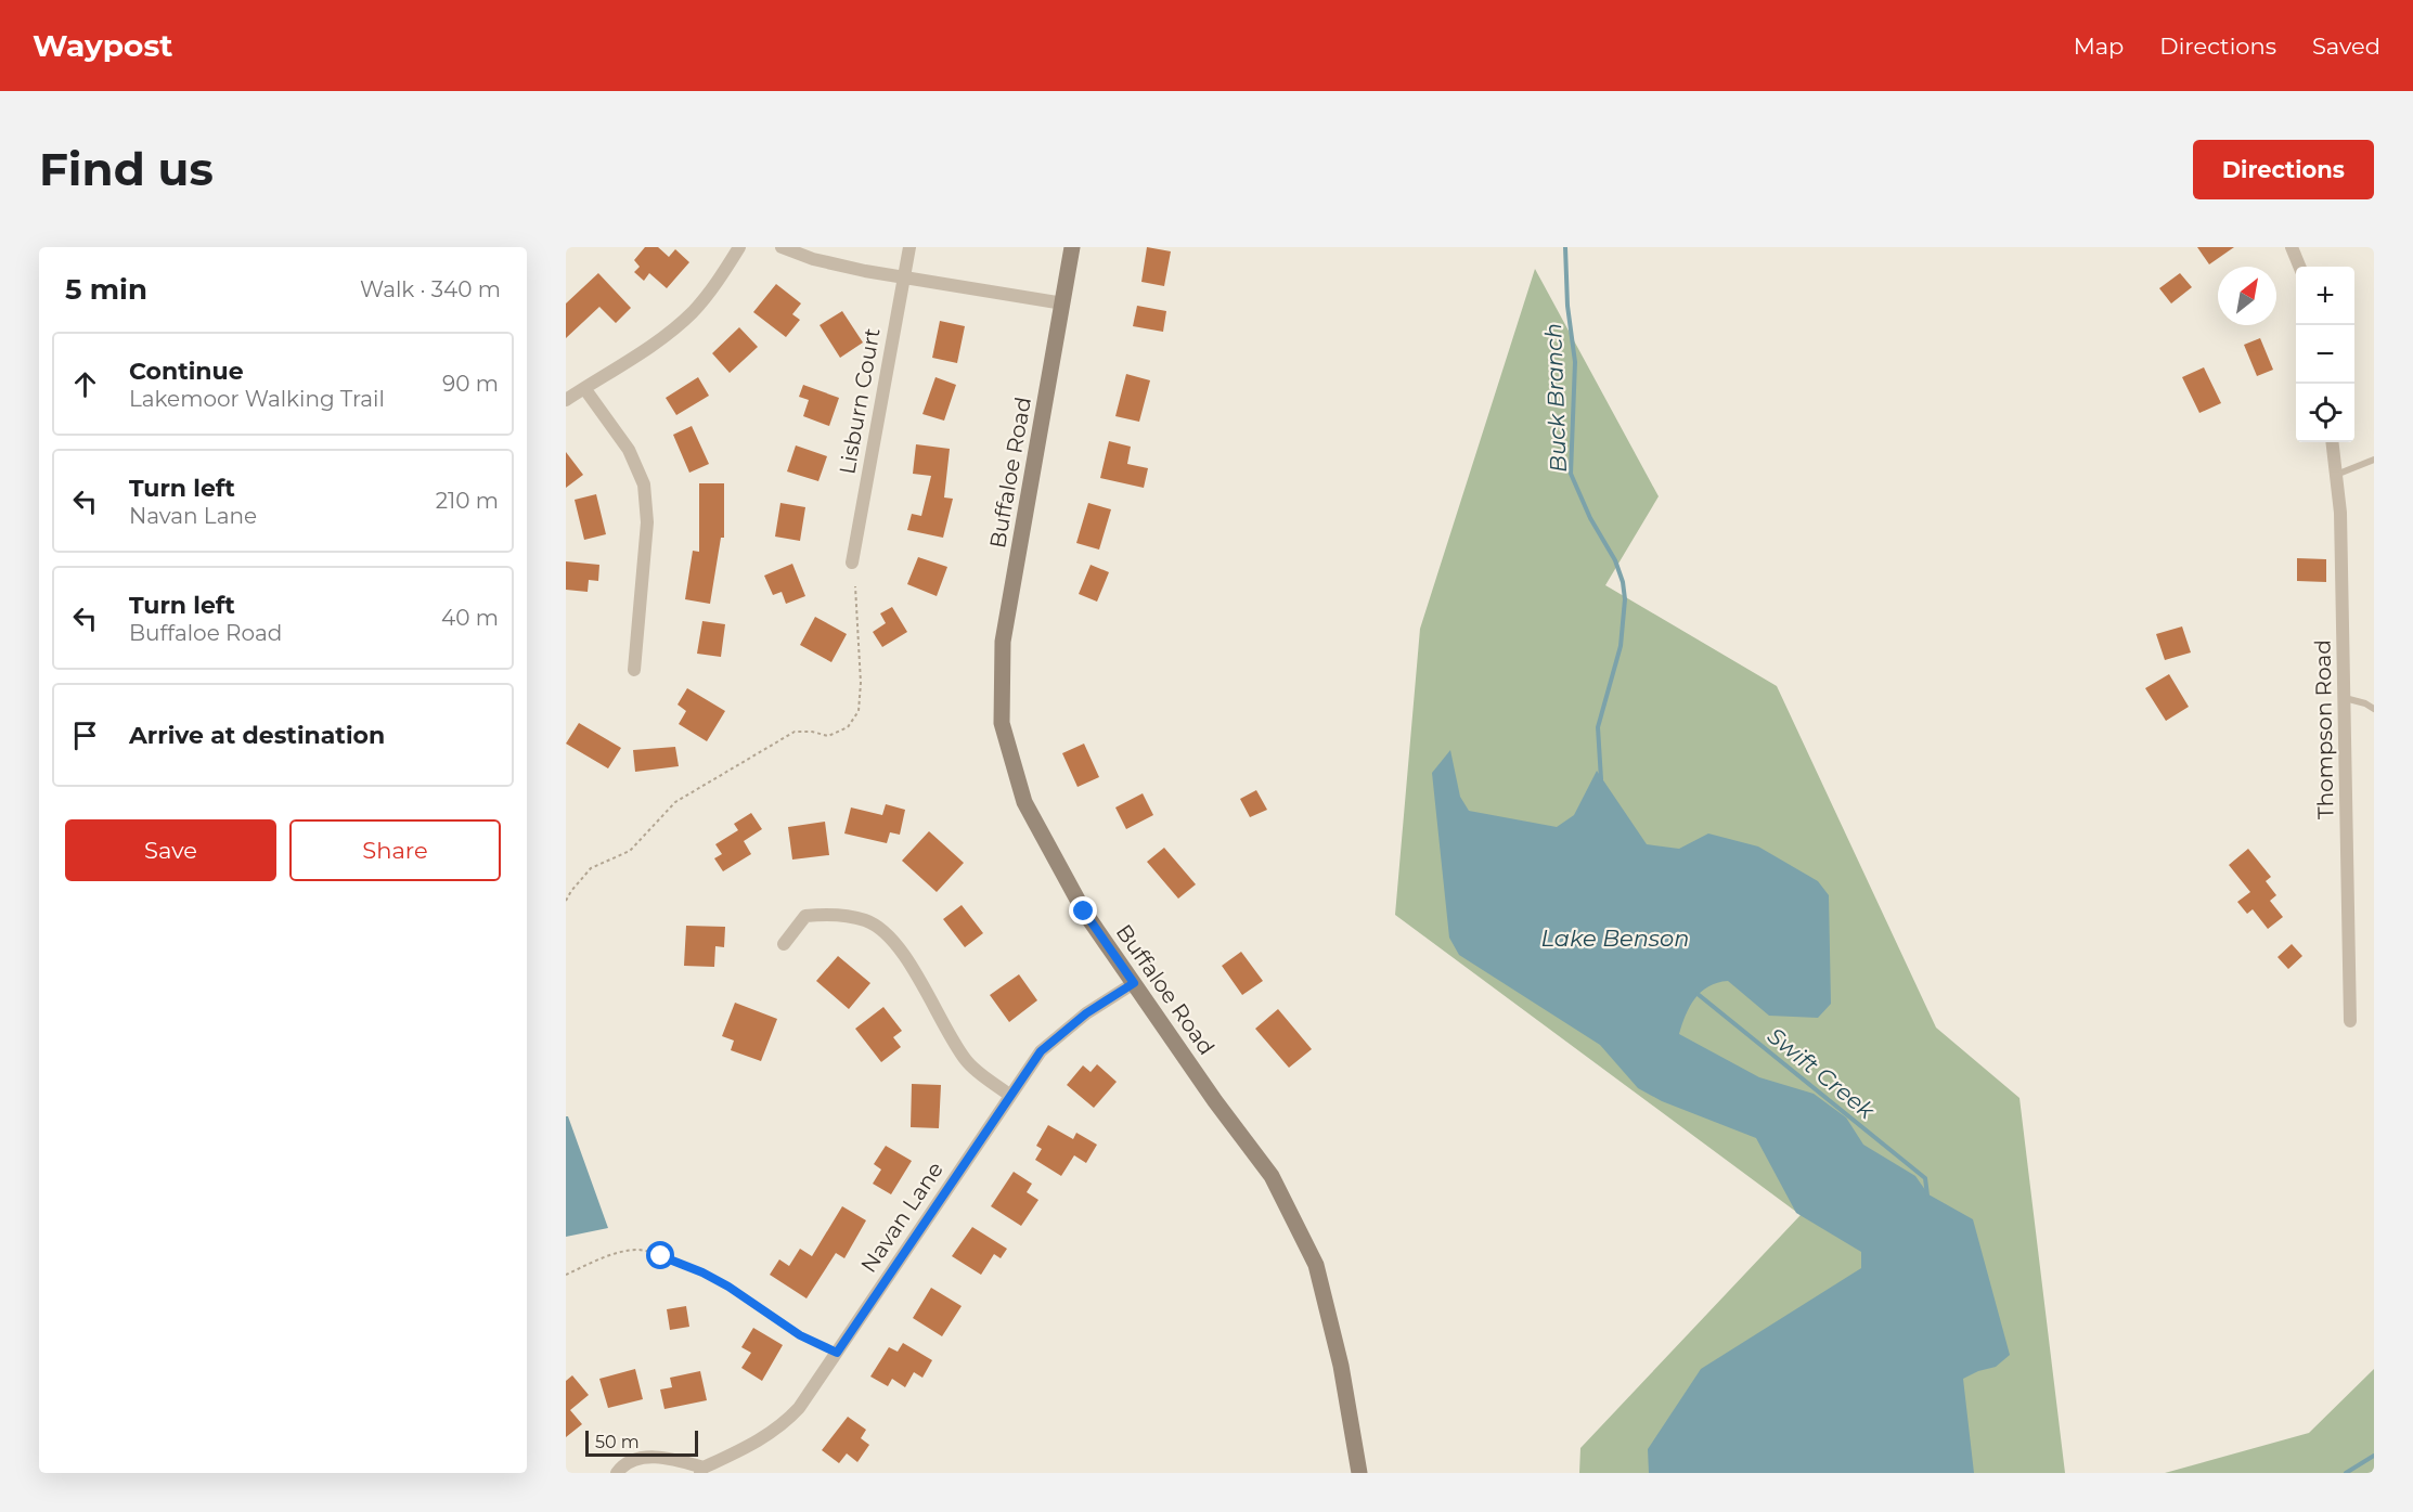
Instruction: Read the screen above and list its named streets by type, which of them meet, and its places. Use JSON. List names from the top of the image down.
{
  "streets": {
    "street": [
      "Lisburn Court",
      "Buffaloe Road",
      "Thompson Road",
      "Navan Lane"
    ]
  },
  "crossings": [
    ["Buffaloe Road", "Navan Lane"]
  ],
  "water": ["Buck Branch", "Lake Benson", "Swift Creek"],
  "scale_bar": "50 m",
  "north": "top right",
  "page": {
    "header": "Waypost",
    "nav": ["Map", "Directions", "Saved"],
    "buttons": [
      "Directions",
      ["Save", "Share"]
    ],
    "title": "Find us",
    "heading": ["5 min", "Walk · 340 m"],
    "map_buttons": ["+", "−"],
    "list": [
      ["Continue", "Lakemoor Walking Trail", "90 m"],
      ["Turn left", "Navan Lane", "210 m"],
      ["Turn left", "Buffaloe Road", "40 m"],
      "Arrive at destination"
    ],
    "scale": "50 m"
  }
}
